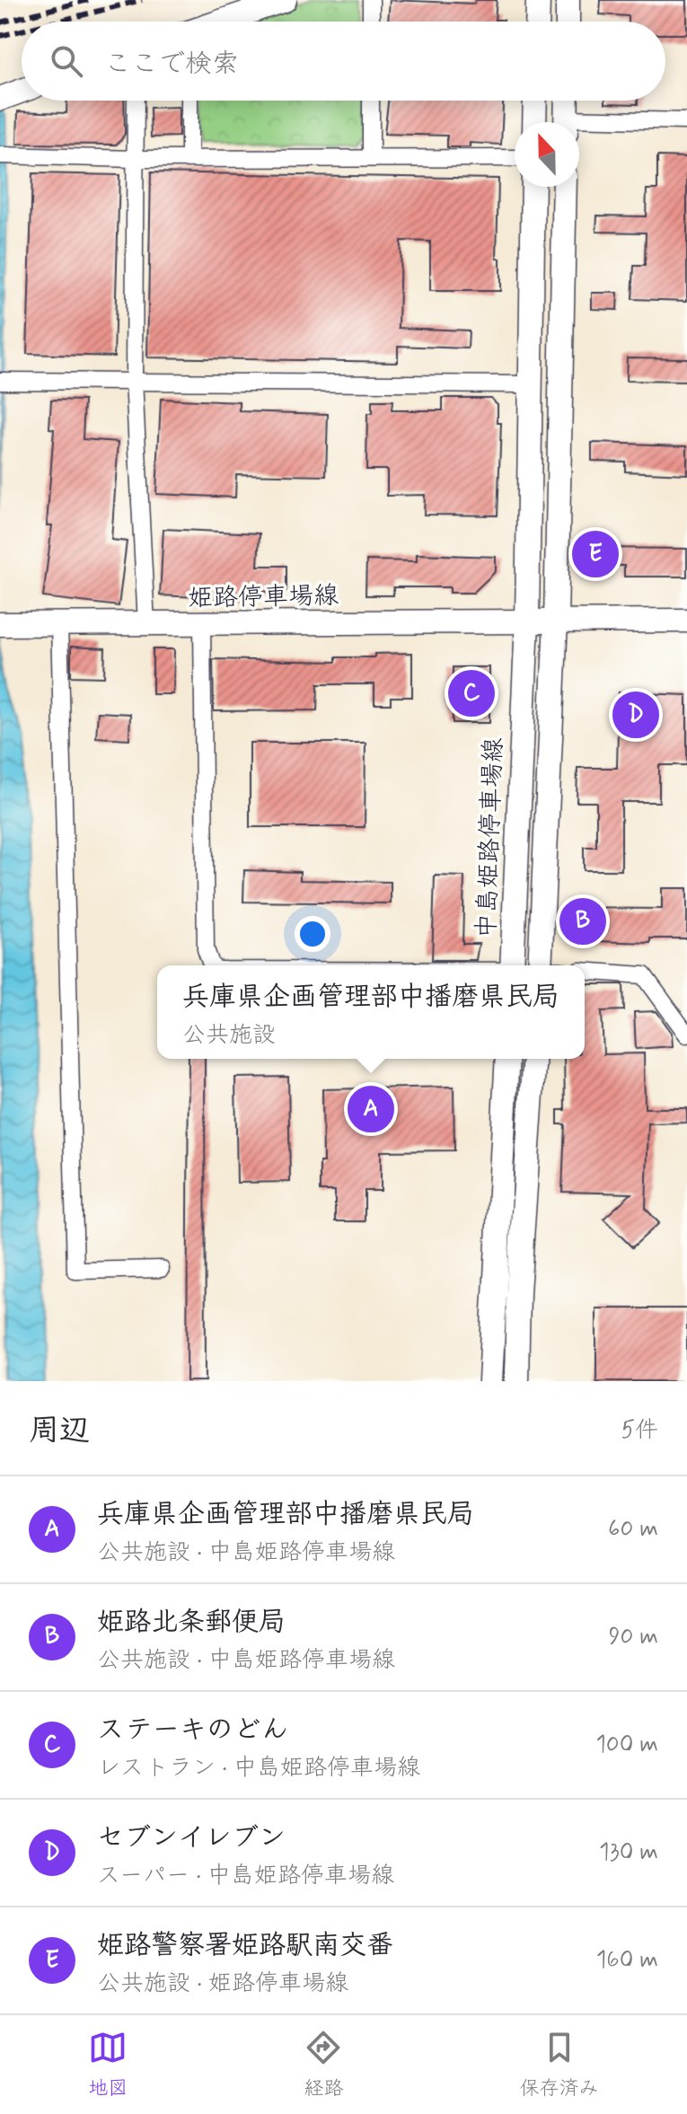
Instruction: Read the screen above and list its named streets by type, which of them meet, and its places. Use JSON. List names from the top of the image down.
{
  "streets": {
    "main road": ["姫路停車場線", "中島姫路停車場線"]
  },
  "crossings": [
    ["姫路停車場線", "中島姫路停車場線"]
  ],
  "north": "top",
  "page": {
    "search": "ここで検索",
    "pins": [
      "E",
      "C",
      "D",
      "B",
      "A"
    ],
    "popup": ["兵庫県企画管理部中播磨県民局", "公共施設"],
    "heading": ["周辺", "5件"],
    "list": [
      {
        "mark": "A",
        "name": "兵庫県企画管理部中播磨県民局",
        "note": "公共施設 · 中島姫路停車場線",
        "value": "60 m"
      },
      {
        "mark": "B",
        "name": "姫路北条郵便局",
        "note": "公共施設 · 中島姫路停車場線",
        "value": "90 m"
      },
      {
        "mark": "C",
        "name": "ステーキのどん",
        "note": "レストラン · 中島姫路停車場線",
        "value": "100 m"
      },
      {
        "mark": "D",
        "name": "セブンイレブン",
        "note": "スーパー · 中島姫路停車場線",
        "value": "130 m"
      },
      {
        "mark": "E",
        "name": "姫路警察署姫路駅南交番",
        "note": "公共施設 · 姫路停車場線",
        "value": "160 m"
      }
    ],
    "nav": ["地図", "経路", "保存済み"]
  }
}
